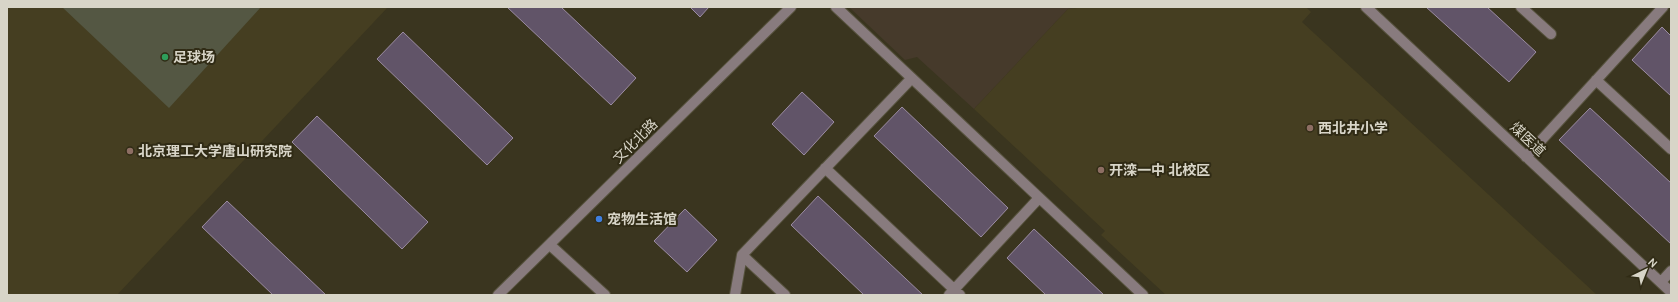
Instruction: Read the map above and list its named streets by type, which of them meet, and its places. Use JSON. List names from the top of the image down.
{
  "streets": {
    "street": ["煤医道", "文化北路"]
  },
  "places": [
    "足球场",
    "西北井小学",
    "北京理工大学唐山研究院",
    "开滦一中 北校区",
    "宠物生活馆"
  ],
  "north": "top right"
}
